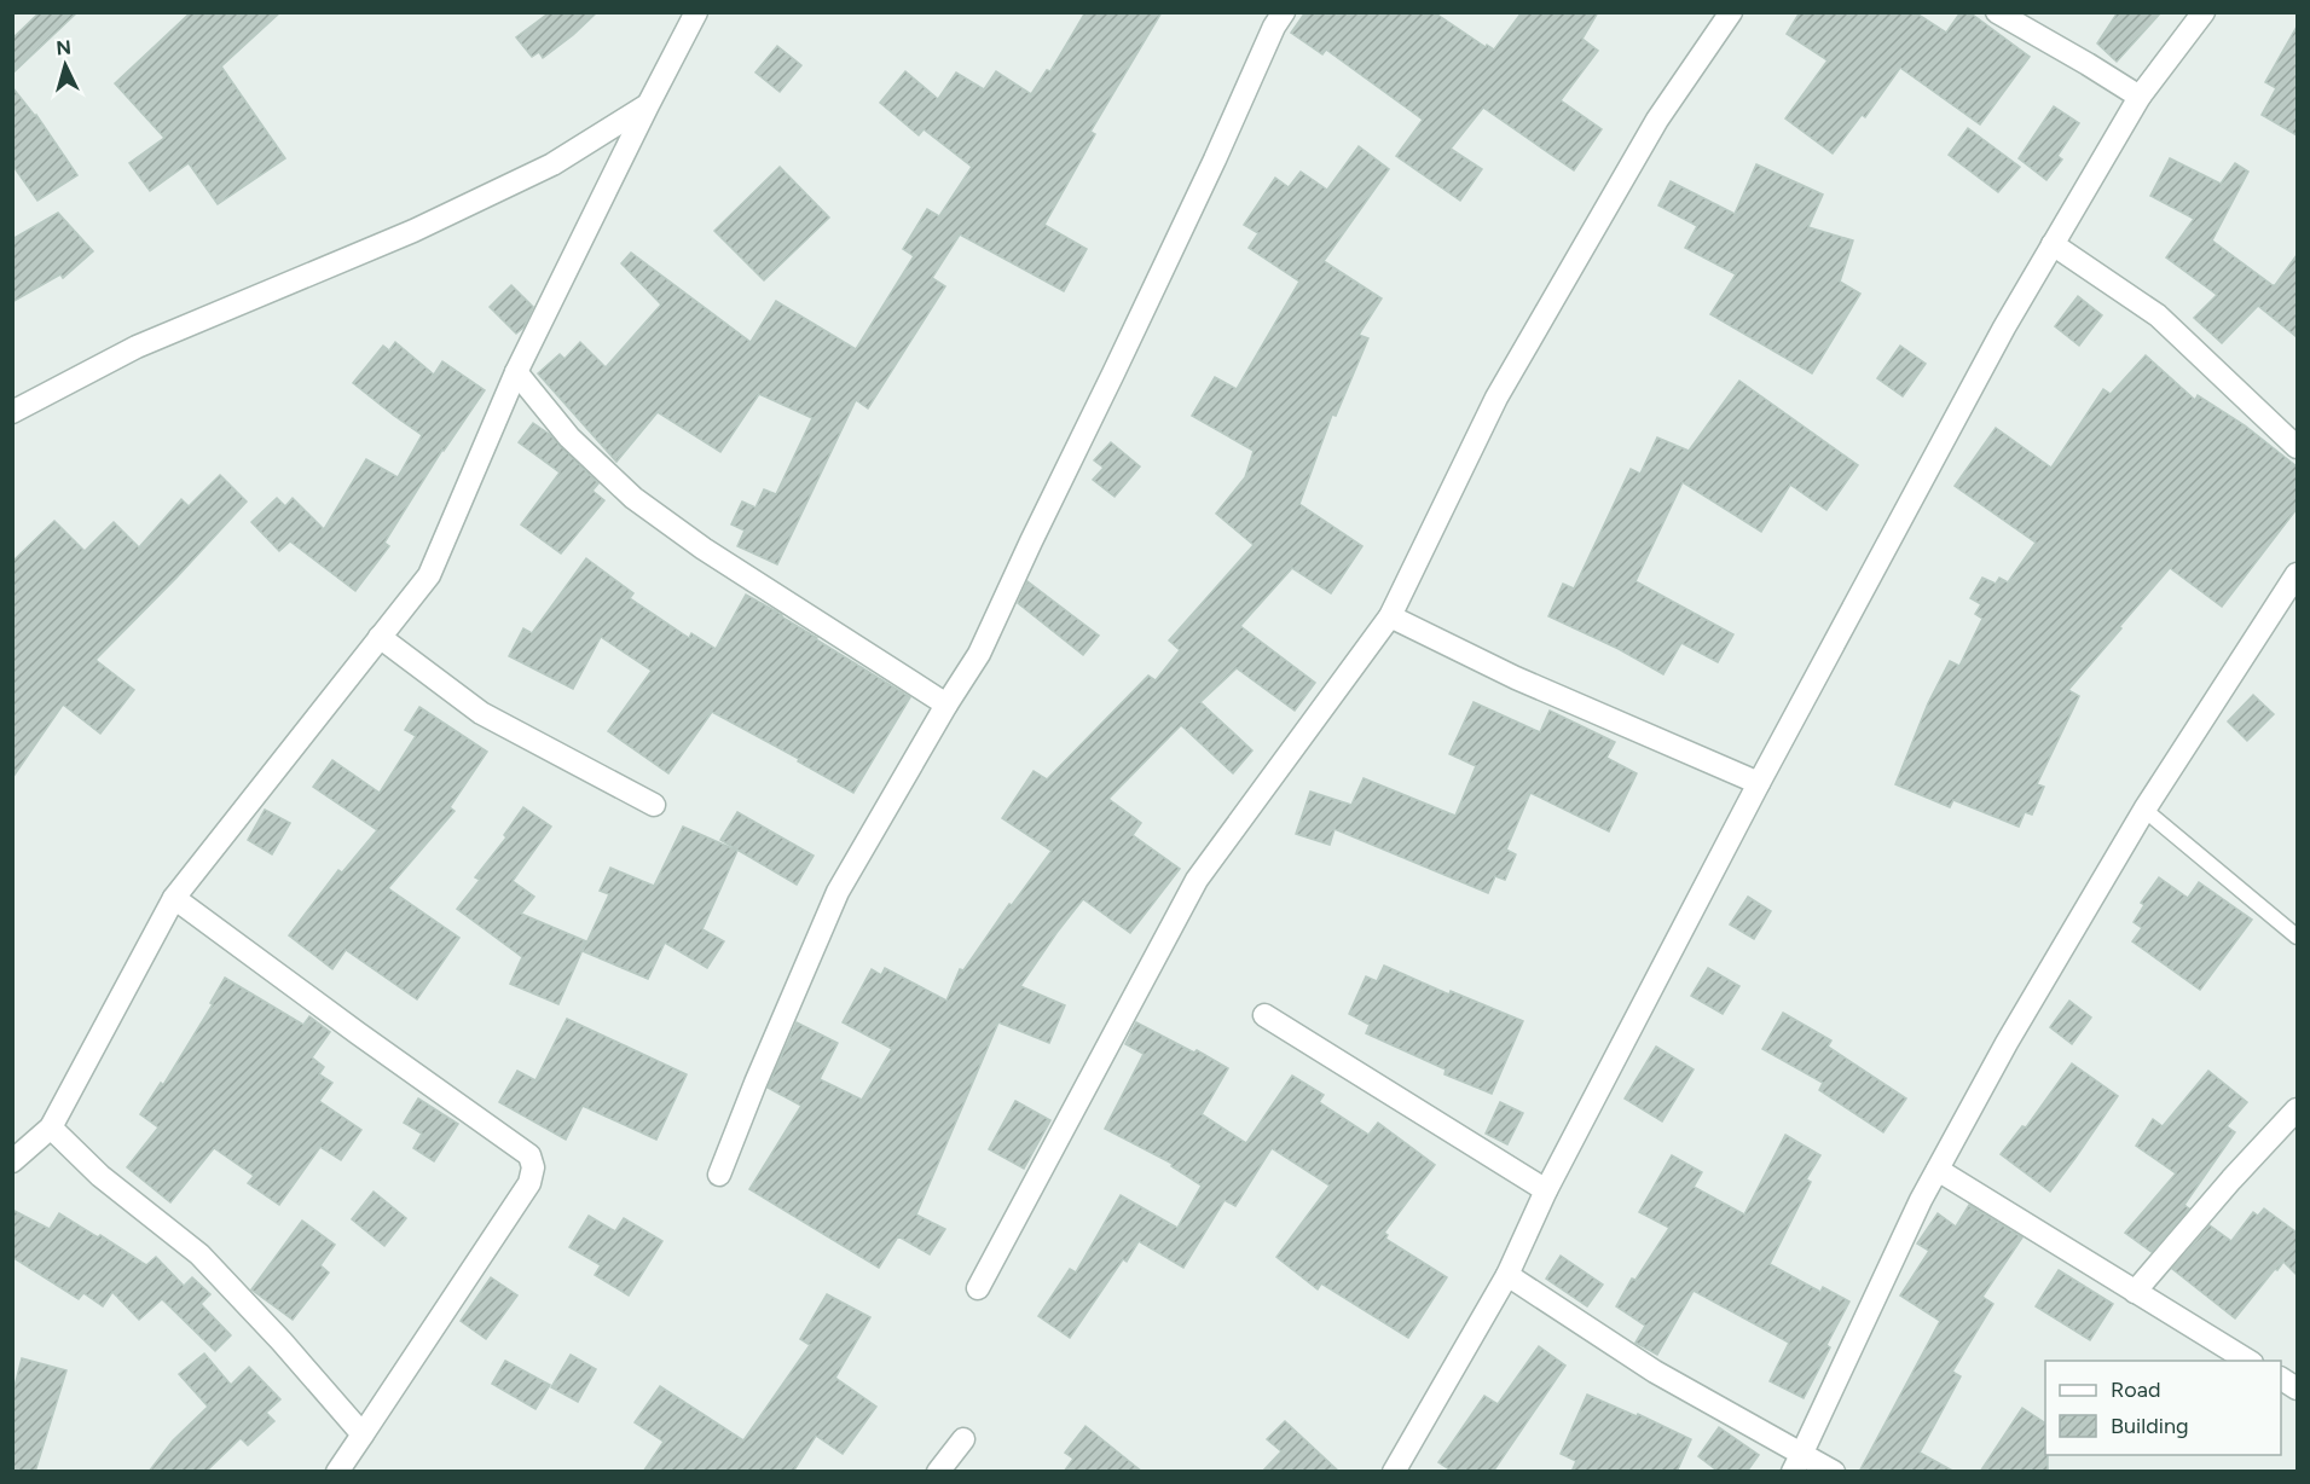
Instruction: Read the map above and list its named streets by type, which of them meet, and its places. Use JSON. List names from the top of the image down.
{
  "legend": ["Road", "Building"],
  "north": "top"
}
